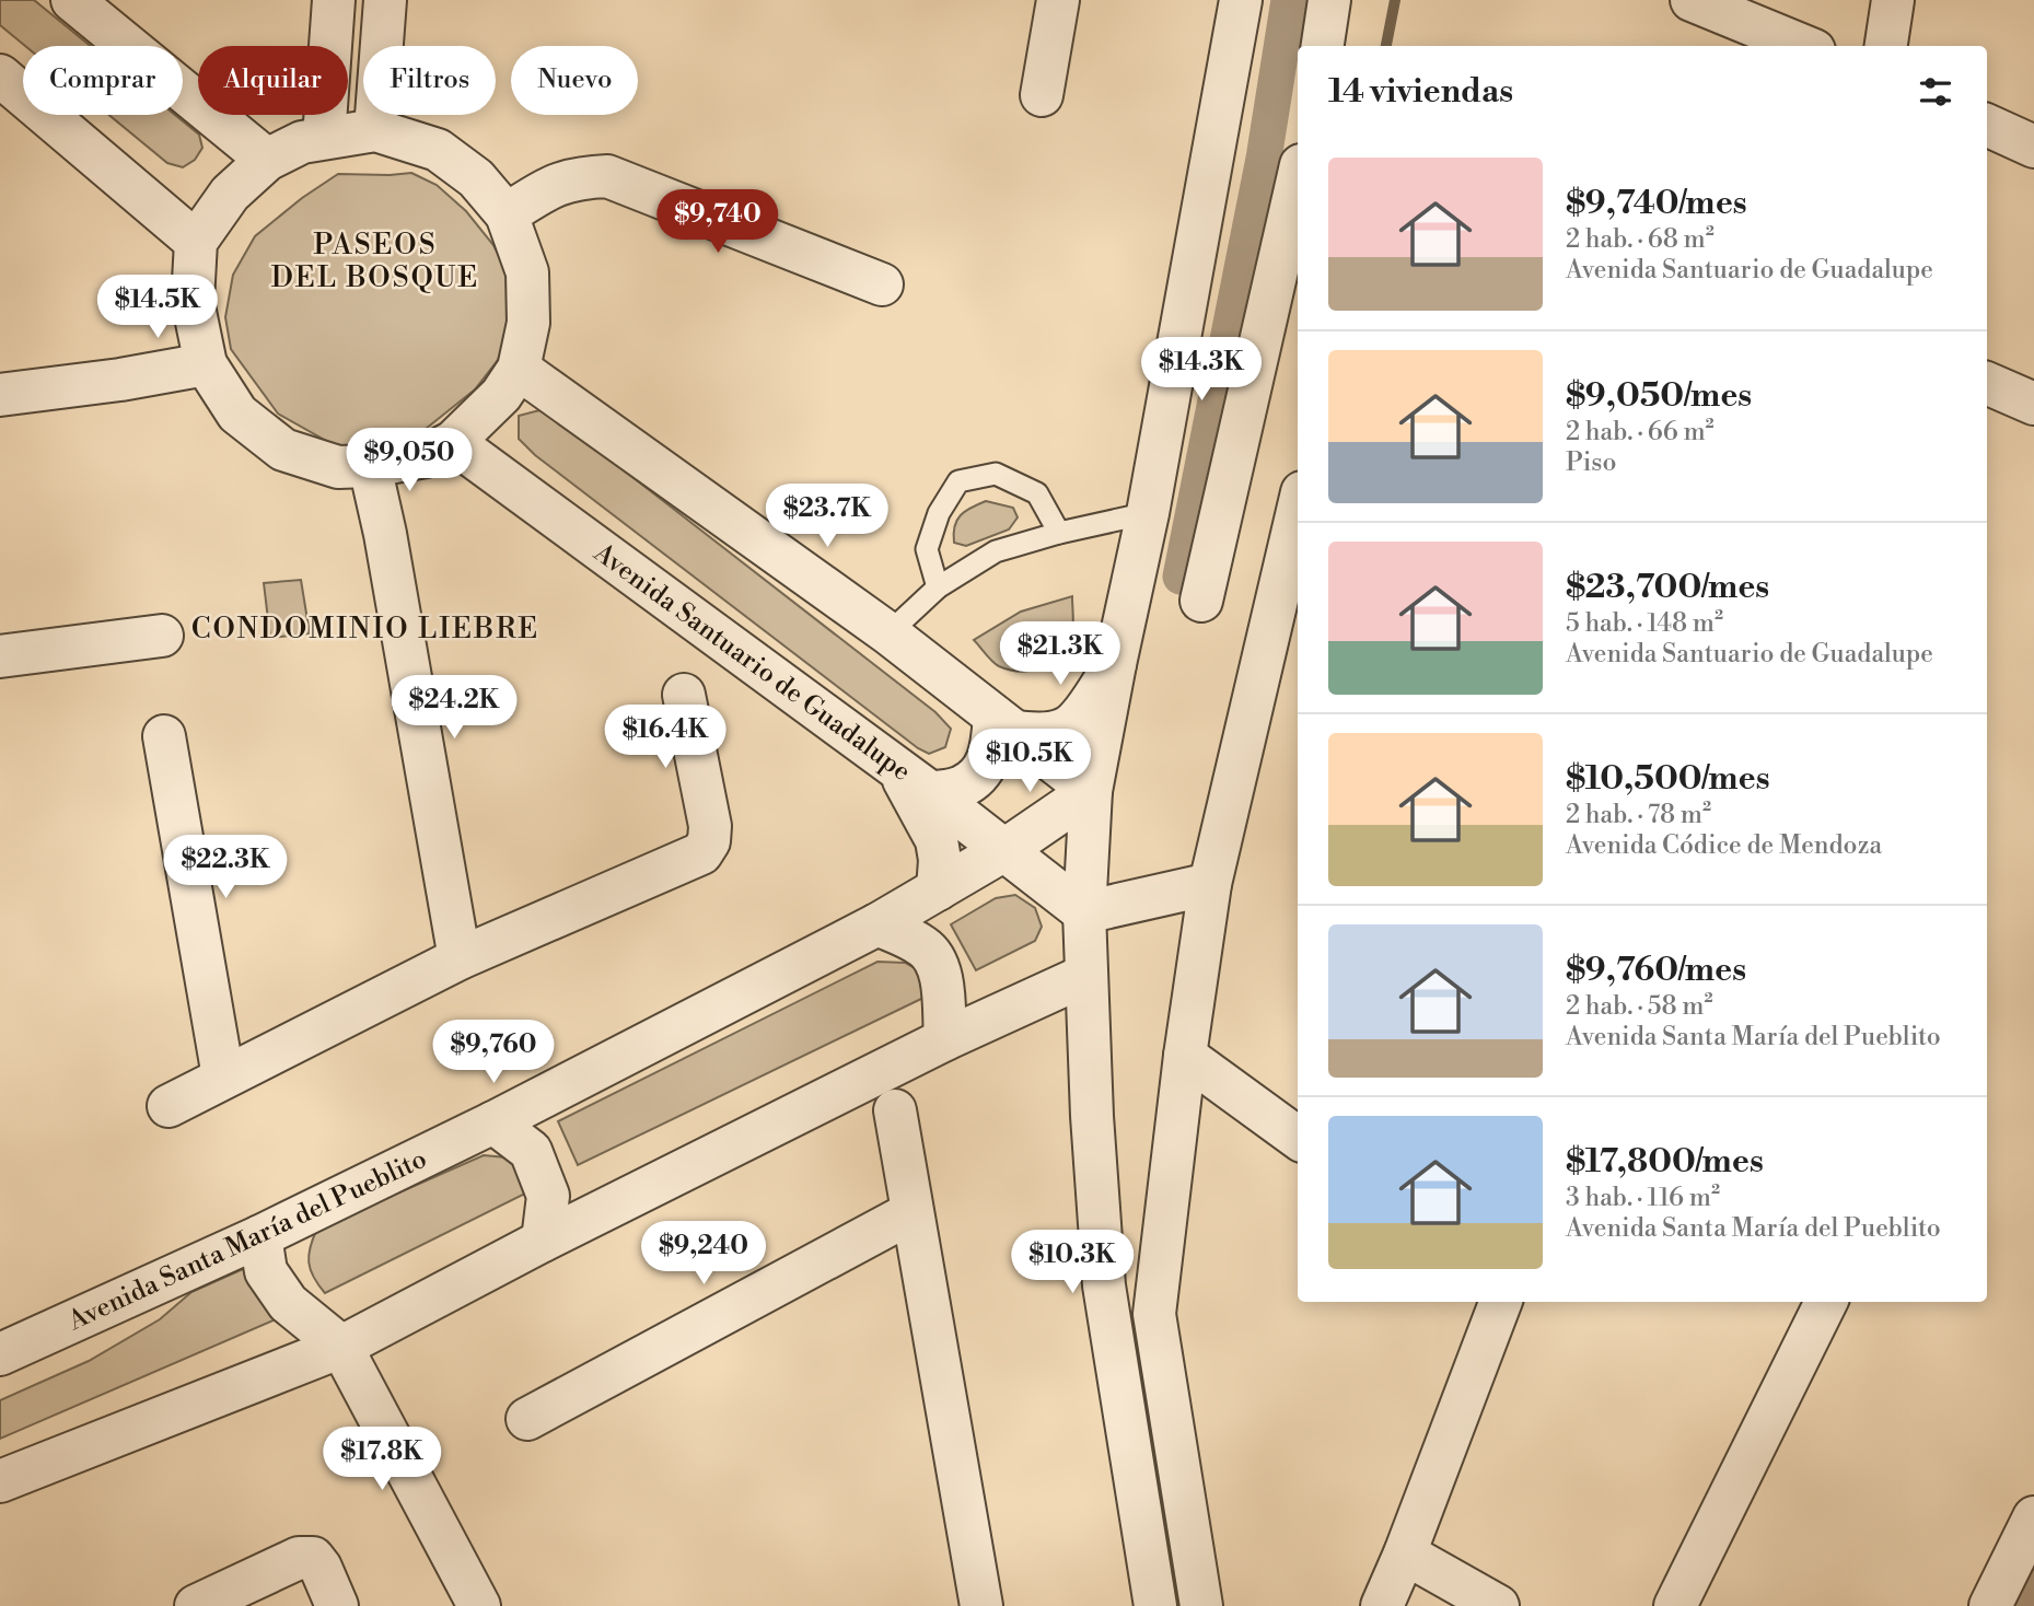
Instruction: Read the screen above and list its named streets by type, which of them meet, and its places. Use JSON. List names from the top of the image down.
{
  "streets": {
    "street": ["Avenida Santuario de Guadalupe", "Avenida Santa María del Pueblito"]
  },
  "crossings": [
    ["Avenida Santuario de Guadalupe", "Avenida Santa María del Pueblito"]
  ],
  "districts": ["PASEOS DEL BOSQUE", "CONDOMINIO LIEBRE"],
  "page": {
    "chip": [
      "Comprar",
      "Alquilar",
      "Filtros",
      "Nuevo"
    ],
    "heading": "14 viviendas",
    "list": [
      {
        "name": "$9,740/mes",
        "note": "2 hab. · 68 m² · Avenida Santuario de Guadalupe"
      },
      {
        "name": "$9,050/mes",
        "note": "2 hab. · 66 m² · Piso"
      },
      {
        "name": "$23,700/mes",
        "note": "5 hab. · 148 m² · Avenida Santuario de Guadalupe"
      },
      {
        "name": "$10,500/mes",
        "note": "2 hab. · 78 m² · Avenida Códice de Mendoza"
      },
      {
        "name": "$9,760/mes",
        "note": "2 hab. · 58 m² · Avenida Santa María del Pueblito"
      },
      {
        "name": "$17,800/mes",
        "note": "3 hab. · 116 m² · Avenida Santa María del Pueblito"
      }
    ],
    "price": [
      "$9,740",
      "$14.5K",
      "$14.3K",
      "$9,050",
      "$23.7K",
      "$21.3K",
      "$24.2K",
      "$16.4K",
      "$10.5K",
      "$22.3K",
      "$9,760",
      "$9,240",
      "$10.3K",
      "$17.8K"
    ]
  }
}
